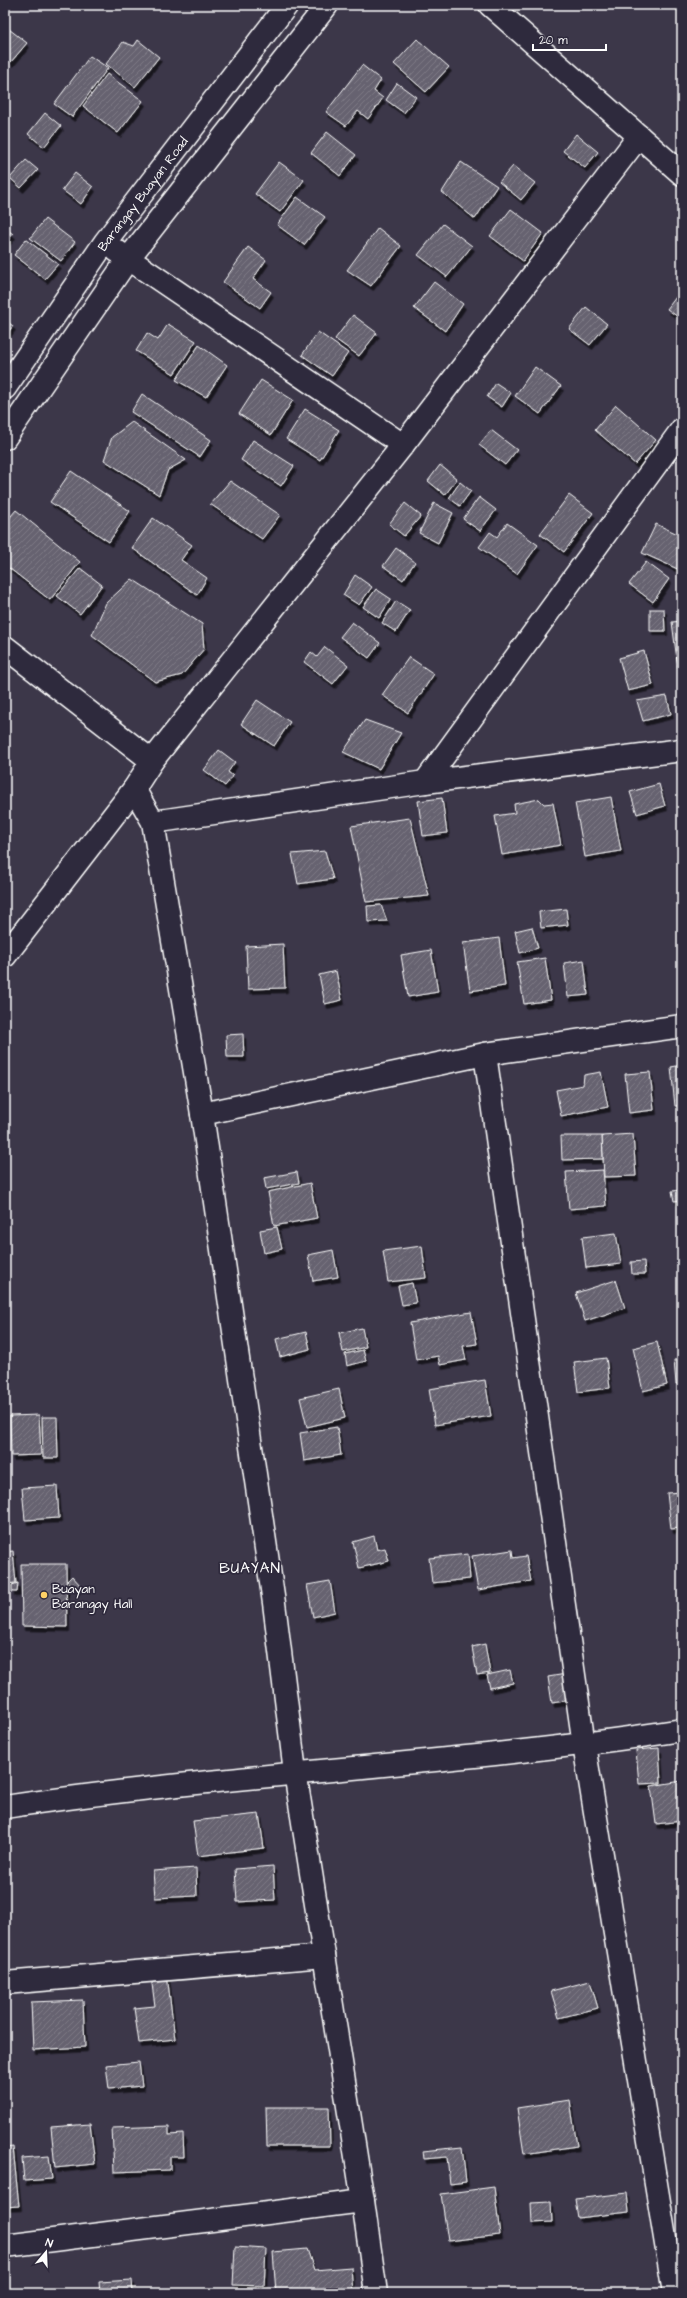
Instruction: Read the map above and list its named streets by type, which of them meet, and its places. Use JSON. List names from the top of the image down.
{
  "streets": {
    "street": ["Barangay Buayan Road"]
  },
  "districts": ["BUAYAN"],
  "places": ["Buayan Barangay Hall"],
  "scale_bar": "20 m",
  "north": "top"
}
